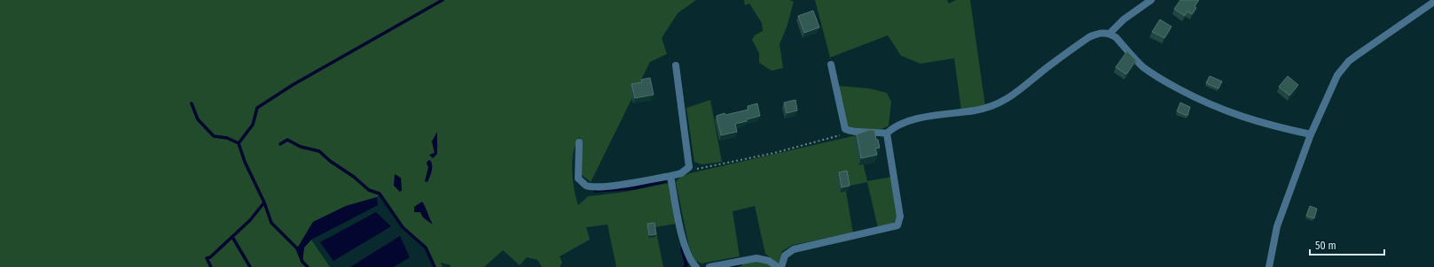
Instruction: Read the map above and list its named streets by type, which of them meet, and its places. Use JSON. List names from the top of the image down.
{
  "scale_bar": "50 m"
}
